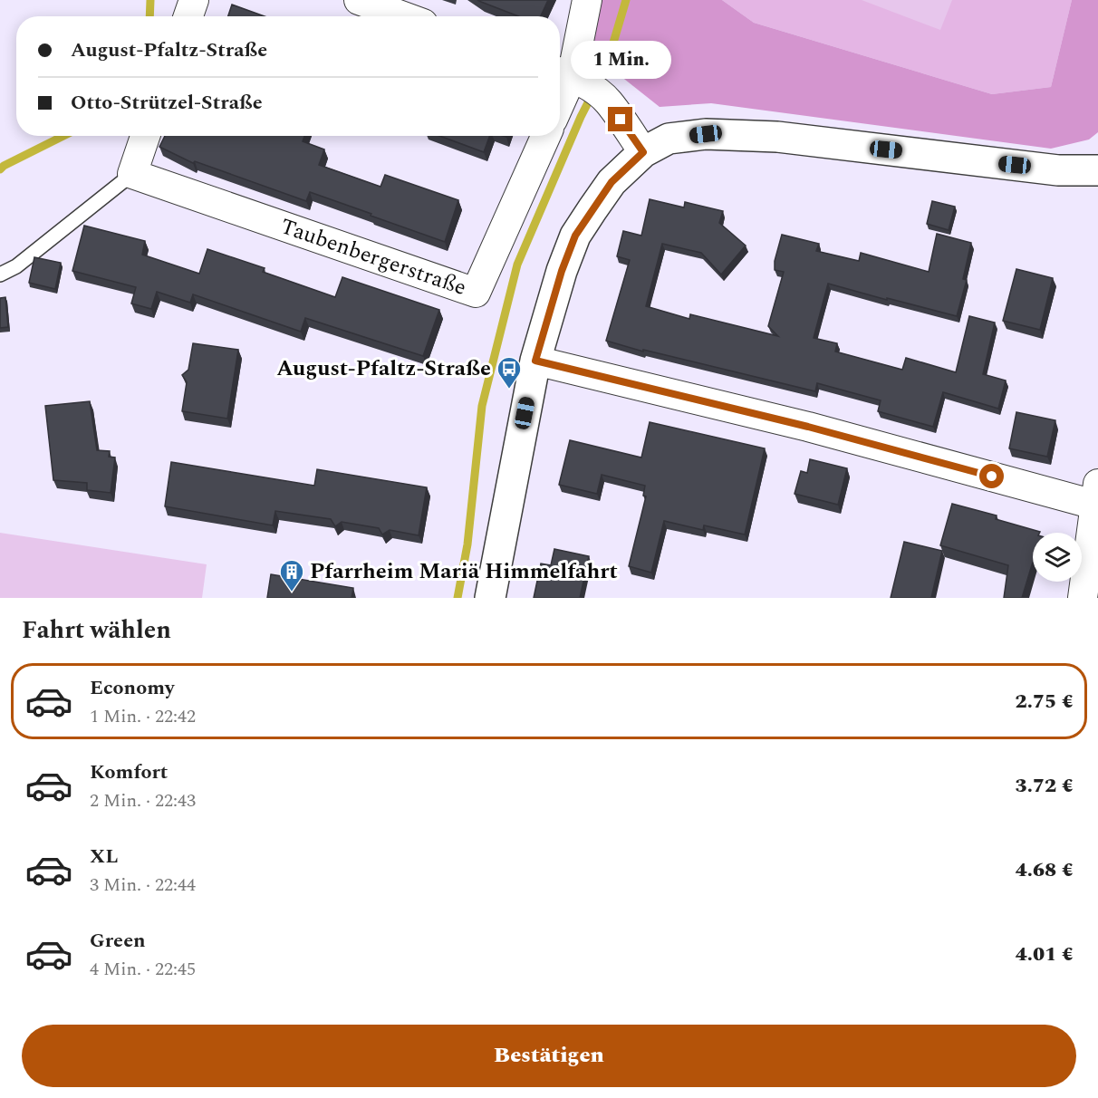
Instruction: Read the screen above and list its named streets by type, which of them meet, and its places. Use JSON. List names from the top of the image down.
{
  "streets": {
    "street": ["Taubenbergerstraße"]
  },
  "places": {
    "bus stop": ["August-Pfaltz-Straße"],
    "building": ["Pfarrheim Mariä Himmelfahrt"]
  },
  "page": {
    "banner": ["August-Pfaltz-Straße", "Otto-Strützel-Straße"],
    "bubble": "1 Min.",
    "heading": "Fahrt wählen",
    "list": [
      {
        "name": "Economy",
        "note": "1 Min. · 22:42",
        "value": "2.75 €"
      },
      {
        "name": "Komfort",
        "note": "2 Min. · 22:43",
        "value": "3.72 €"
      },
      {
        "name": "XL",
        "note": "3 Min. · 22:44",
        "value": "4.68 €"
      },
      {
        "name": "Green",
        "note": "4 Min. · 22:45",
        "value": "4.01 €"
      }
    ],
    "buttons": "Bestätigen"
  }
}
